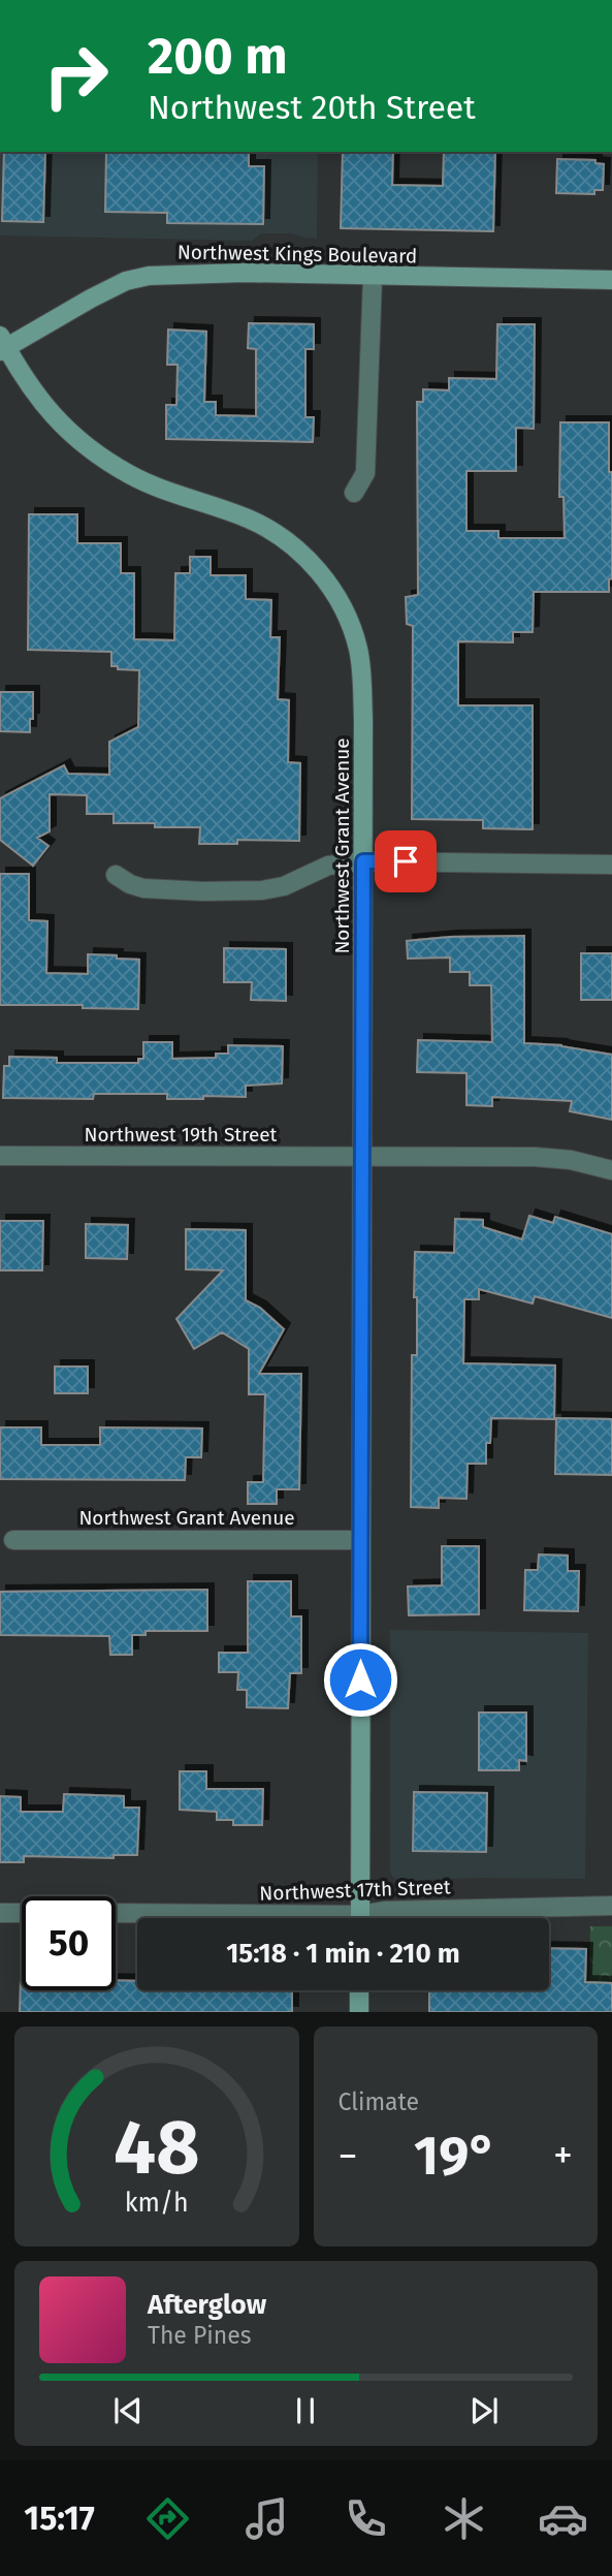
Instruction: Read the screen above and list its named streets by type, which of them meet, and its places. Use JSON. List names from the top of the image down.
{
  "streets": {
    "main road": ["Northwest Kings Boulevard", "Northwest Grant Avenue"],
    "street": ["Northwest 19th Street", "Northwest 17th Street"]
  },
  "crossings": [
    ["Northwest Kings Boulevard", "Northwest Grant Avenue"],
    ["Northwest Grant Avenue", "Northwest 19th Street"]
  ],
  "page": {
    "turn": ["200 m", "Northwest 20th Street"],
    "limit": "50",
    "trip": "15:18 · 1 min · 210 m",
    "tile": "Climate",
    "heat": ["−", "19°", "+"],
    "song": ["Afterglow", "The Pines"],
    "tabs": "15:17",
    "gauge": ["48", "km/h"]
  }
}
